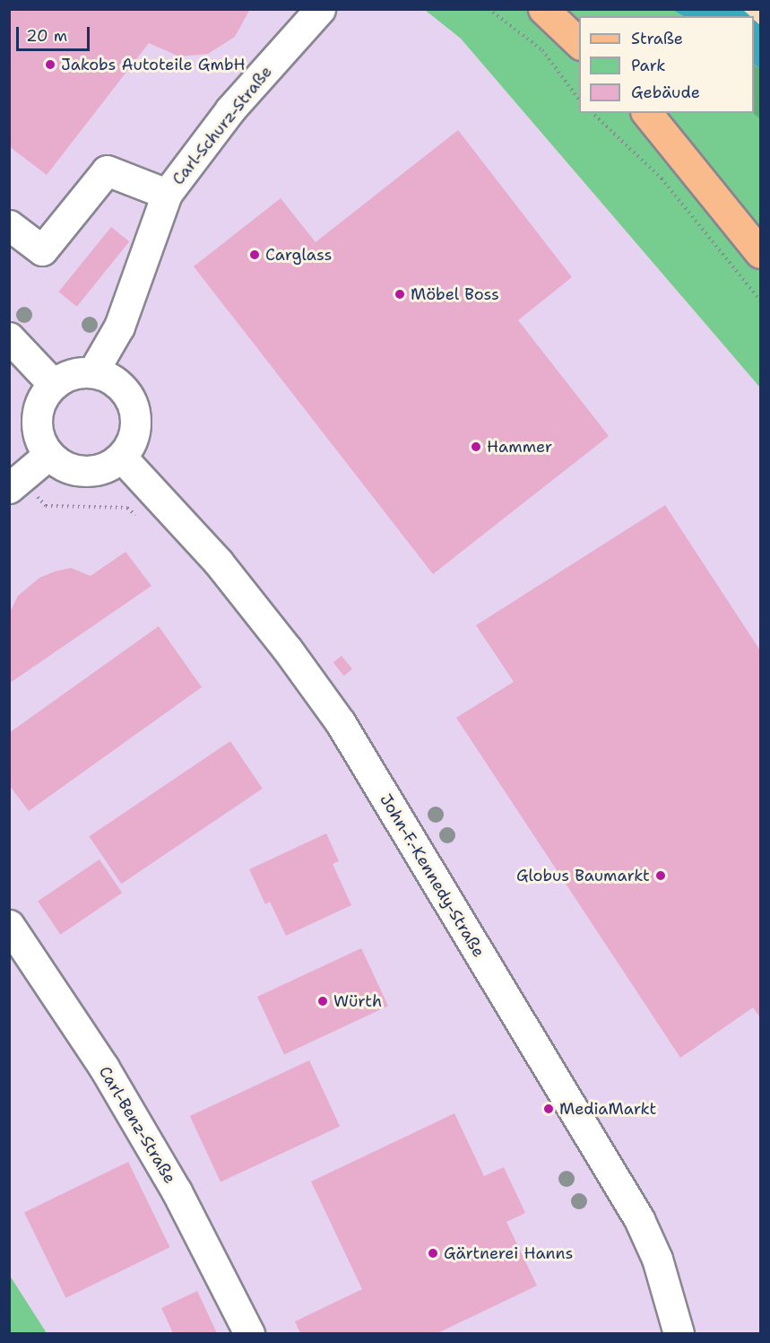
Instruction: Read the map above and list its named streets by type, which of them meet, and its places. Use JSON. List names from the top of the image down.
{
  "streets": {
    "street": ["Carl-Schurz-Straße", "John-F.-Kennedy-Straße", "Carl-Benz-Straße"]
  },
  "crossings": [
    ["Carl-Schurz-Straße", "John-F.-Kennedy-Straße"]
  ],
  "places": [
    "Jakobs Autoteile GmbH",
    "Carglass",
    "Möbel Boss",
    "Hammer",
    "Globus Baumarkt",
    "Würth",
    "MediaMarkt",
    "Gärtnerei Hanns"
  ],
  "legend": ["Straße", "Park", "Gebäude"],
  "scale_bar": "20 m"
}
